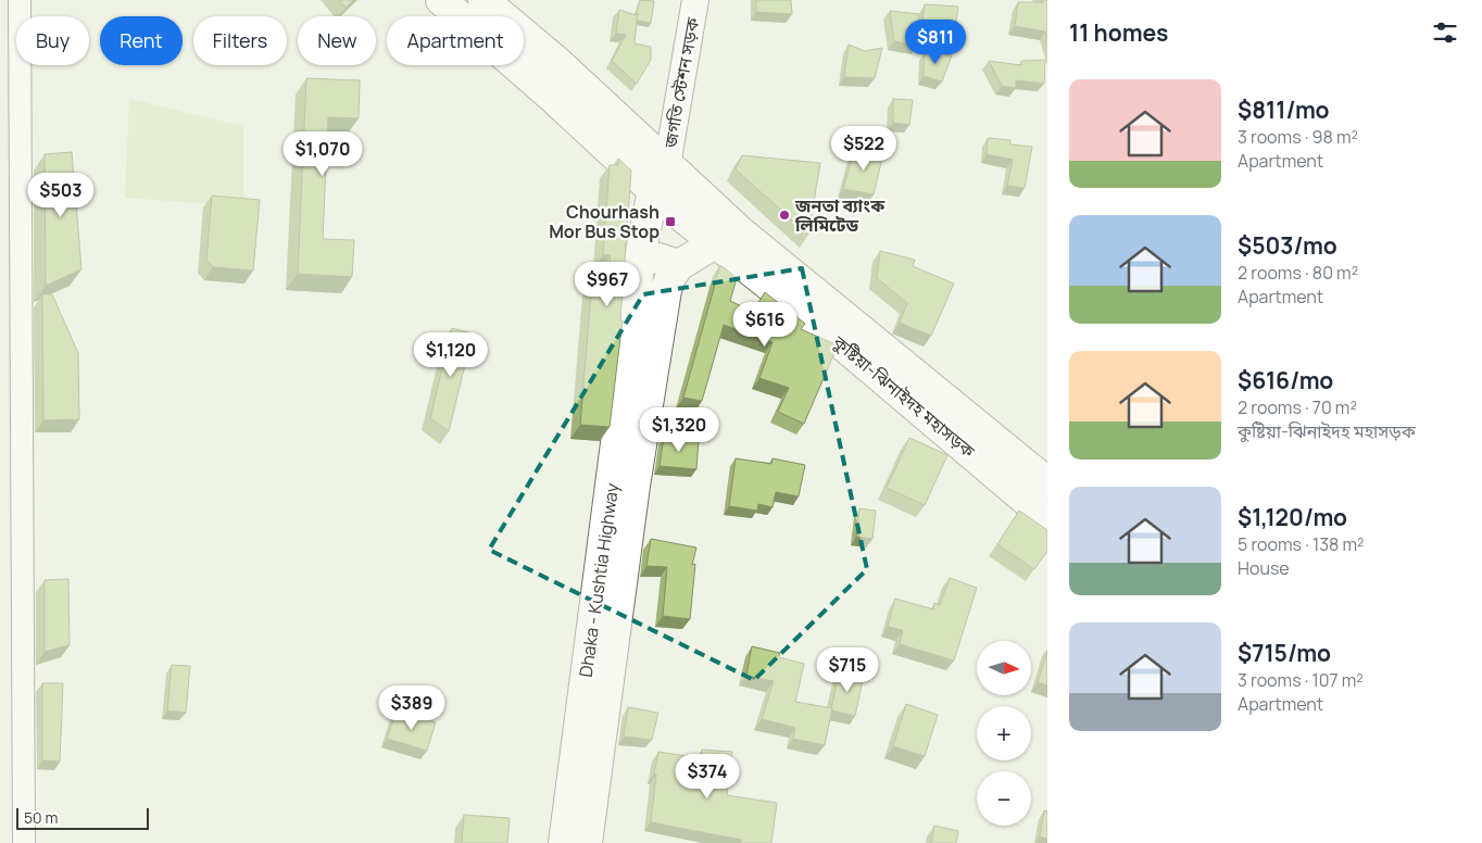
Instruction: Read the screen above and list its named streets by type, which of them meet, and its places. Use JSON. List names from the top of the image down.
{
  "streets": {
    "main road": ["কুষ্টিয়া-ঝিনাইদহ মহাসড়ক", "Dhaka - Kushtia Highway"],
    "street": ["জগতি স্টেশন সড়ক"]
  },
  "crossings": [
    ["জগতি স্টেশন সড়ক", "কুষ্টিয়া-ঝিনাইদহ মহাসড়ক"],
    ["জগতি স্টেশন সড়ক", "Dhaka - Kushtia Highway"],
    ["কুষ্টিয়া-ঝিনাইদহ মহাসড়ক", "Dhaka - Kushtia Highway"]
  ],
  "places": {
    "other": ["জনতা ব্যাংক লিমিটেড"],
    "transit": ["Chourhash Mor Bus Stop"]
  },
  "scale_bar": "50 m",
  "north": "right",
  "page": {
    "heading": "11 homes",
    "chip": [
      "Buy",
      "Rent",
      "Filters",
      "New",
      "Apartment"
    ],
    "price": [
      "$811",
      "$522",
      "$1,070",
      "$503",
      "$967",
      "$616",
      "$1,120",
      "$1,320",
      "$715",
      "$389",
      "$374"
    ],
    "list": [
      {
        "name": "$811/mo",
        "note": "3 rooms · 98 m² · Apartment"
      },
      {
        "name": "$503/mo",
        "note": "2 rooms · 80 m² · Apartment"
      },
      {
        "name": "$616/mo",
        "note": "2 rooms · 70 m² · কুষ্টিয়া-ঝিনাইদহ মহাসড়ক"
      },
      {
        "name": "$1,120/mo",
        "note": "5 rooms · 138 m² · House"
      },
      {
        "name": "$715/mo",
        "note": "3 rooms · 107 m² · Apartment"
      }
    ],
    "map_buttons": ["+", "−"],
    "scale": "50 m"
  }
}
